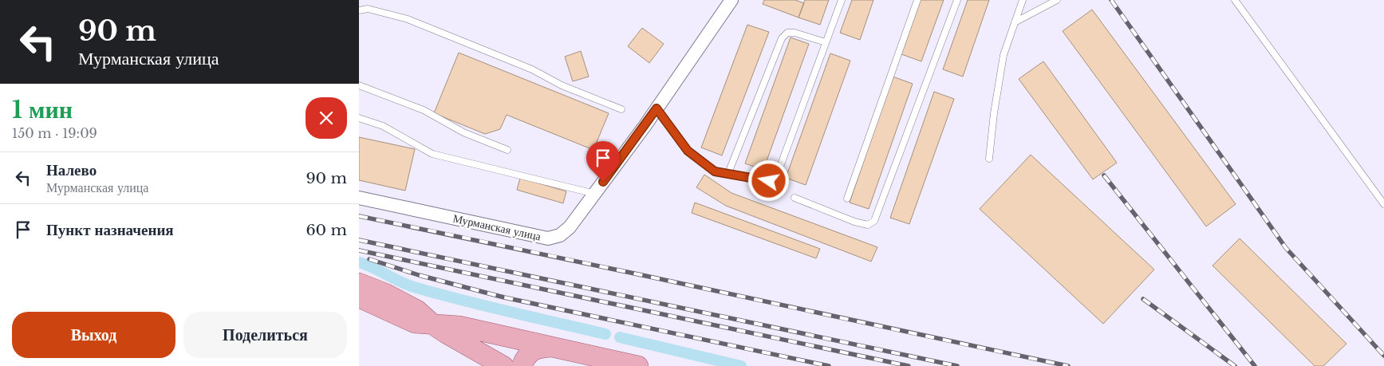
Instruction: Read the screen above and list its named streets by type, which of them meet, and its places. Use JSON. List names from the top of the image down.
{
  "streets": {
    "street": ["Мурманская улица"]
  },
  "page": {
    "turn": ["90 m", "Мурманская улица"],
    "heading": ["1 мин", "150 m · 19:09"],
    "list": [
      {
        "name": "Налево",
        "note": "Мурманская улица",
        "value": "90 m"
      },
      {
        "name": "Пункт назначения",
        "value": "60 m"
      }
    ],
    "buttons": ["Выход", "Поделиться"]
  }
}
